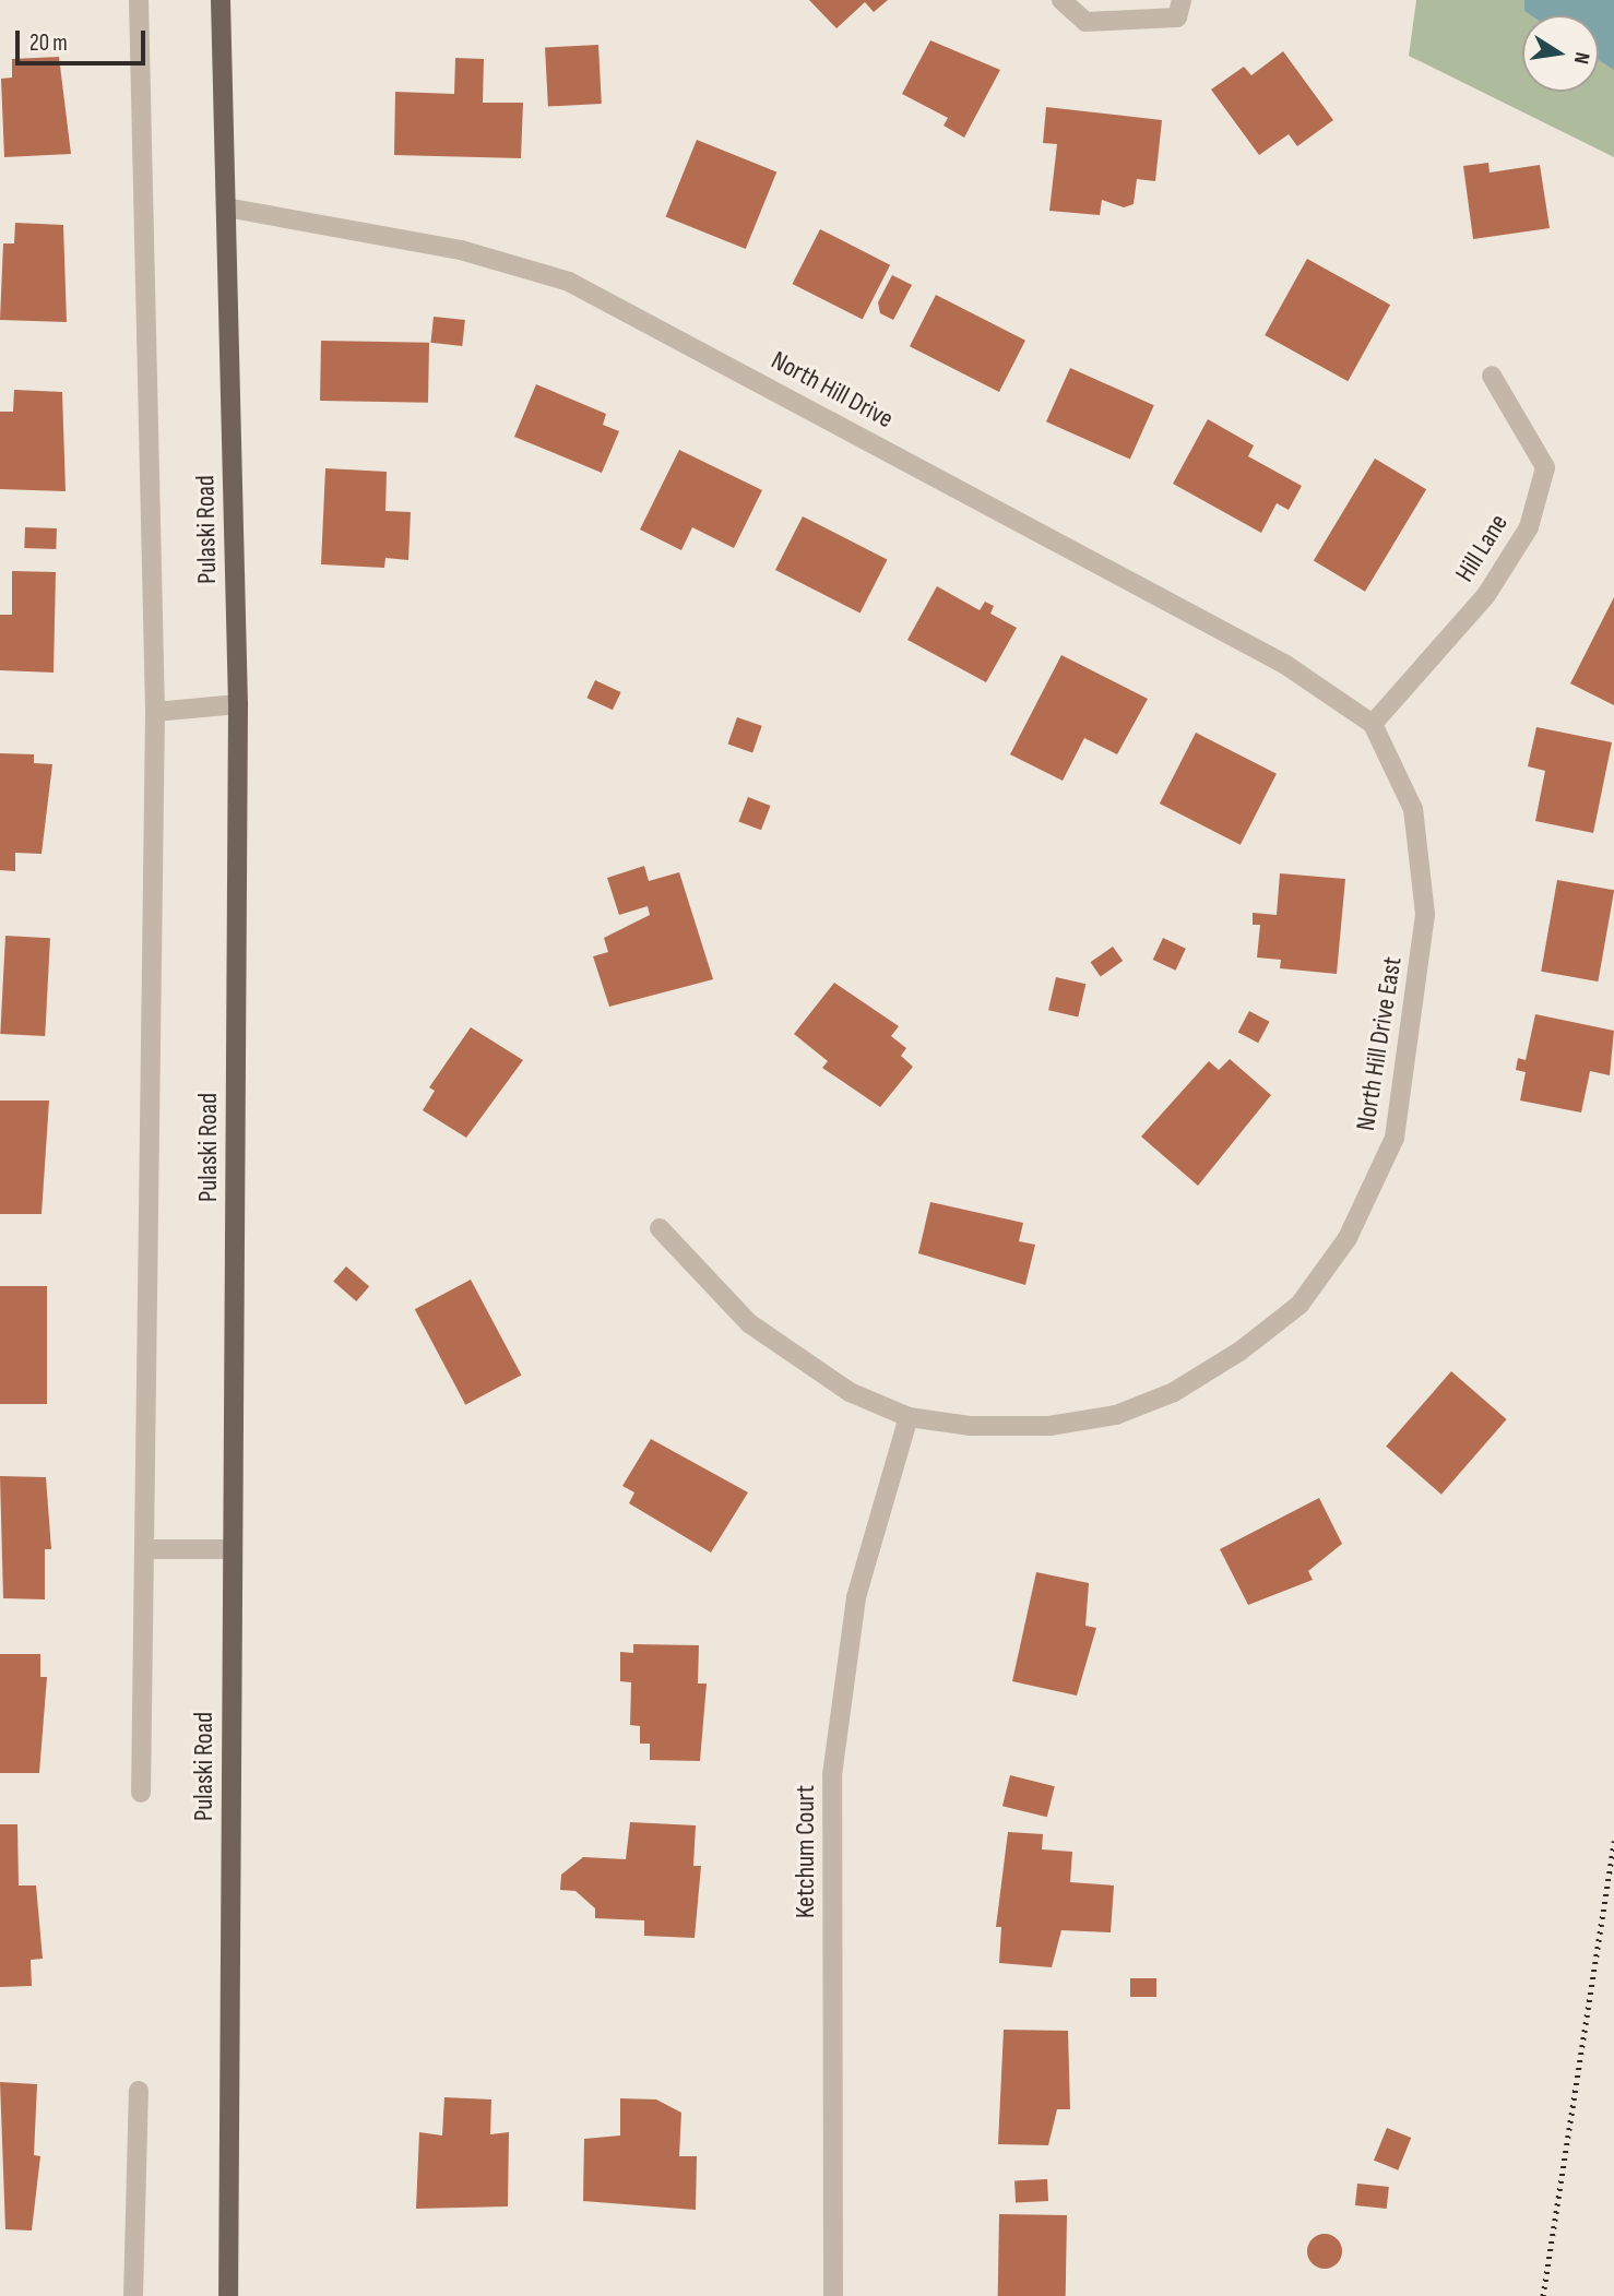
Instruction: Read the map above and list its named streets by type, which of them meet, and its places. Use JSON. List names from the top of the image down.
{
  "streets": {
    "main road": ["Pulaski Road"],
    "street": [
      "North Hill Drive",
      "Hill Lane",
      "North Hill Drive East",
      "Ketchum Court"
    ]
  },
  "crossings": [
    ["North Hill Drive", "Pulaski Road"],
    ["North Hill Drive", "Hill Lane"],
    ["North Hill Drive", "North Hill Drive East"],
    ["Hill Lane", "North Hill Drive East"],
    ["North Hill Drive East", "Ketchum Court"]
  ],
  "scale_bar": "20 m",
  "north": "right"
}
